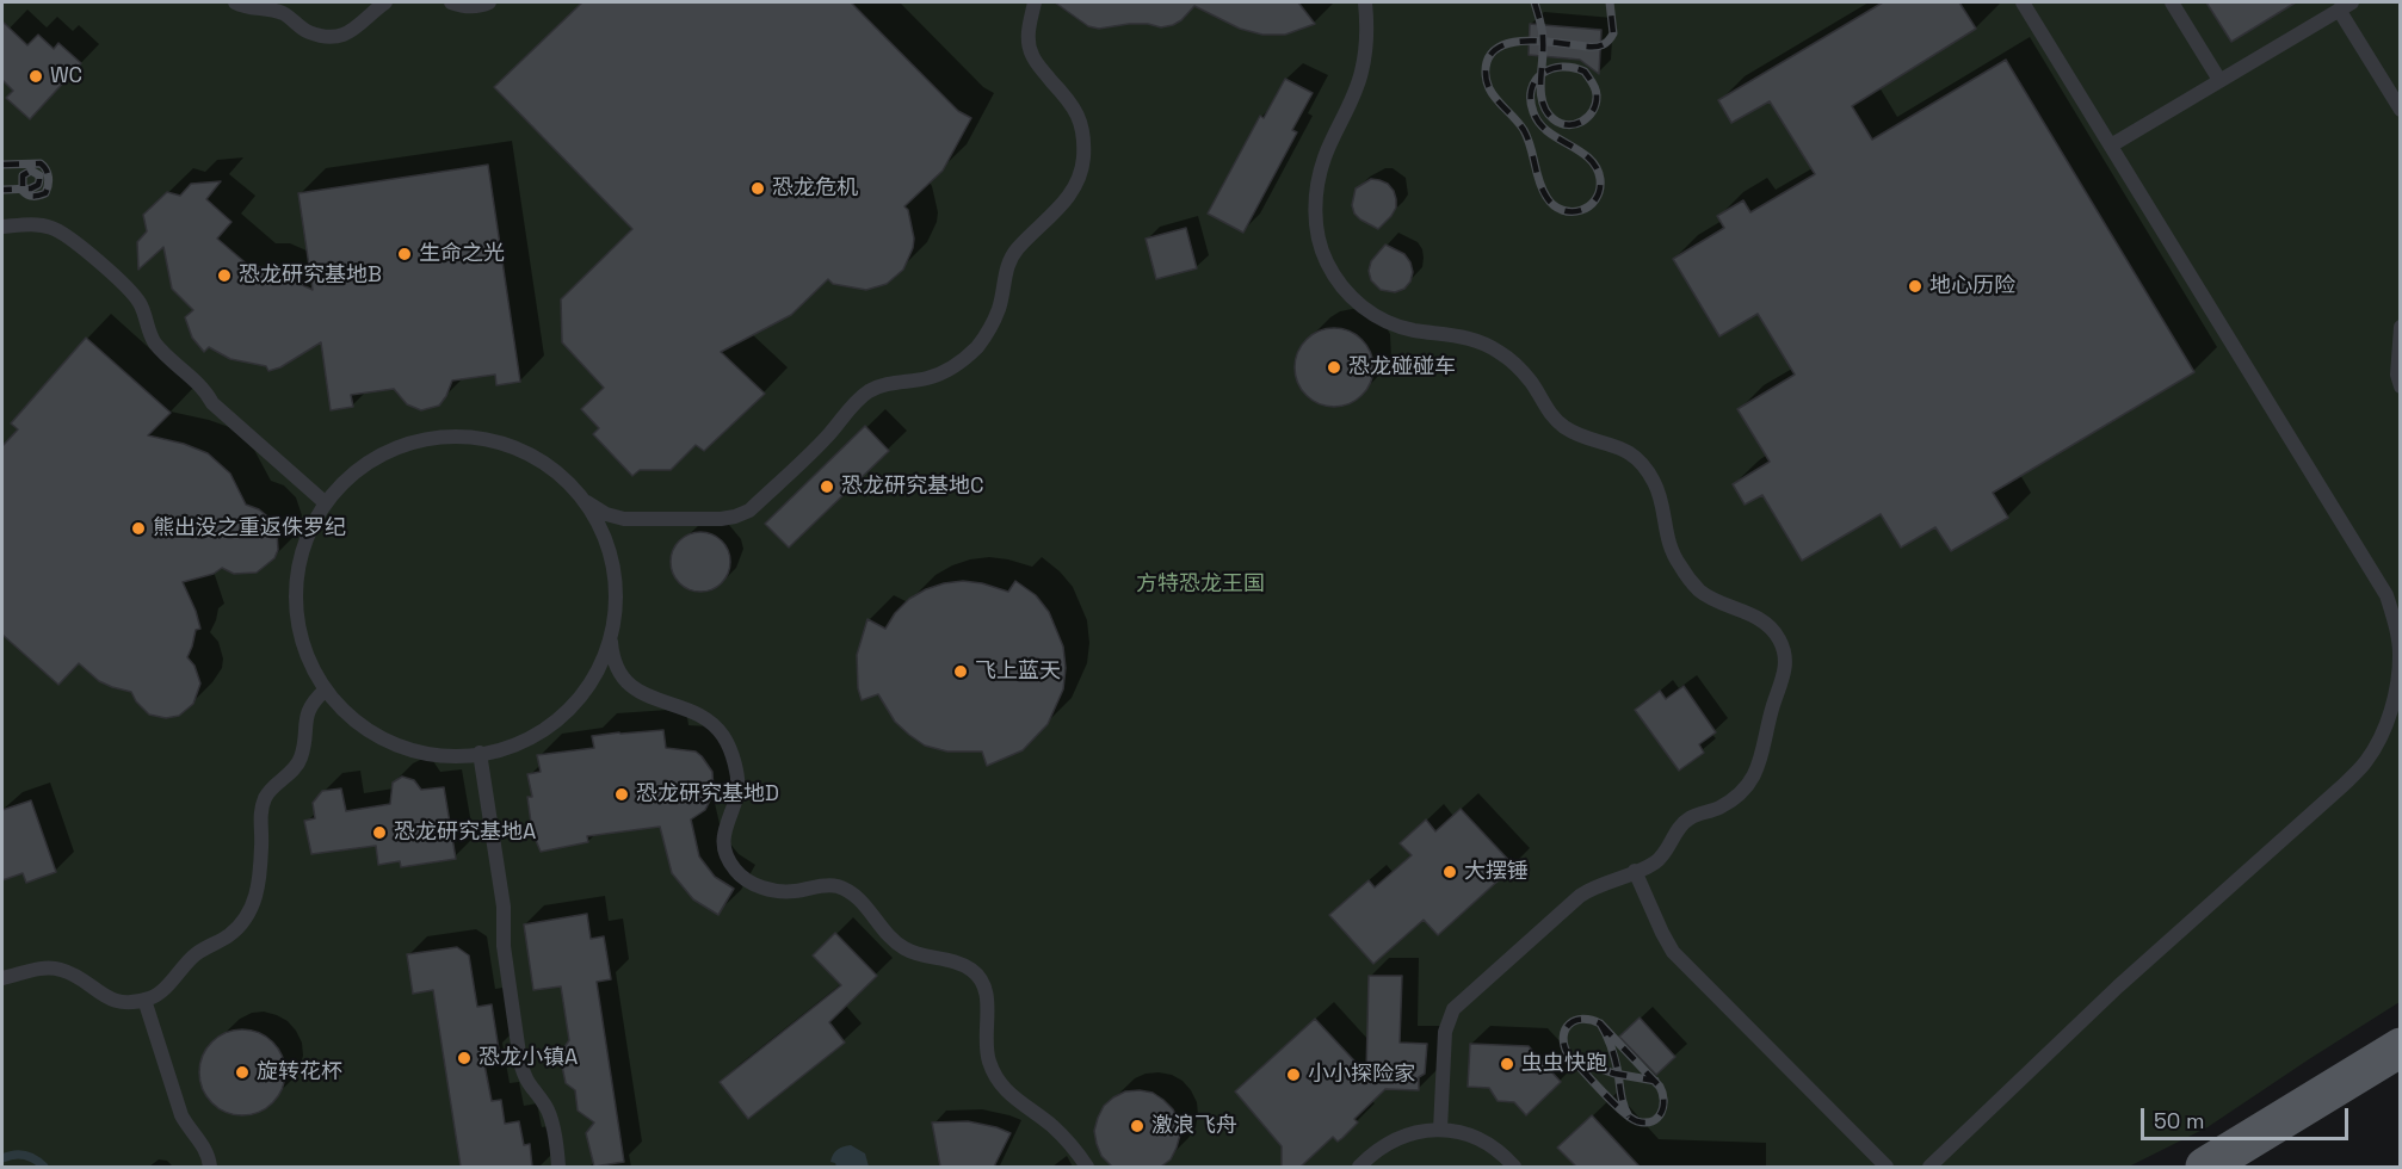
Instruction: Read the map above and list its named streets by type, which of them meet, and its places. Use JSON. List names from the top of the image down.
{
  "parks": ["方特恐龙王国"],
  "places": [
    "WC",
    "恐龙危机",
    "生命之光",
    "恐龙研究基地B",
    "地心历险",
    "恐龙碰碰车",
    "恐龙研究基地C",
    "熊出没之重返侏罗纪",
    "飞上蓝天",
    "恐龙研究基地D",
    "恐龙研究基地A",
    "大摆锤",
    "恐龙小镇A",
    "虫虫快跑",
    "旋转花杯",
    "小小探险家",
    "激浪飞舟"
  ],
  "scale_bar": "50 m"
}
